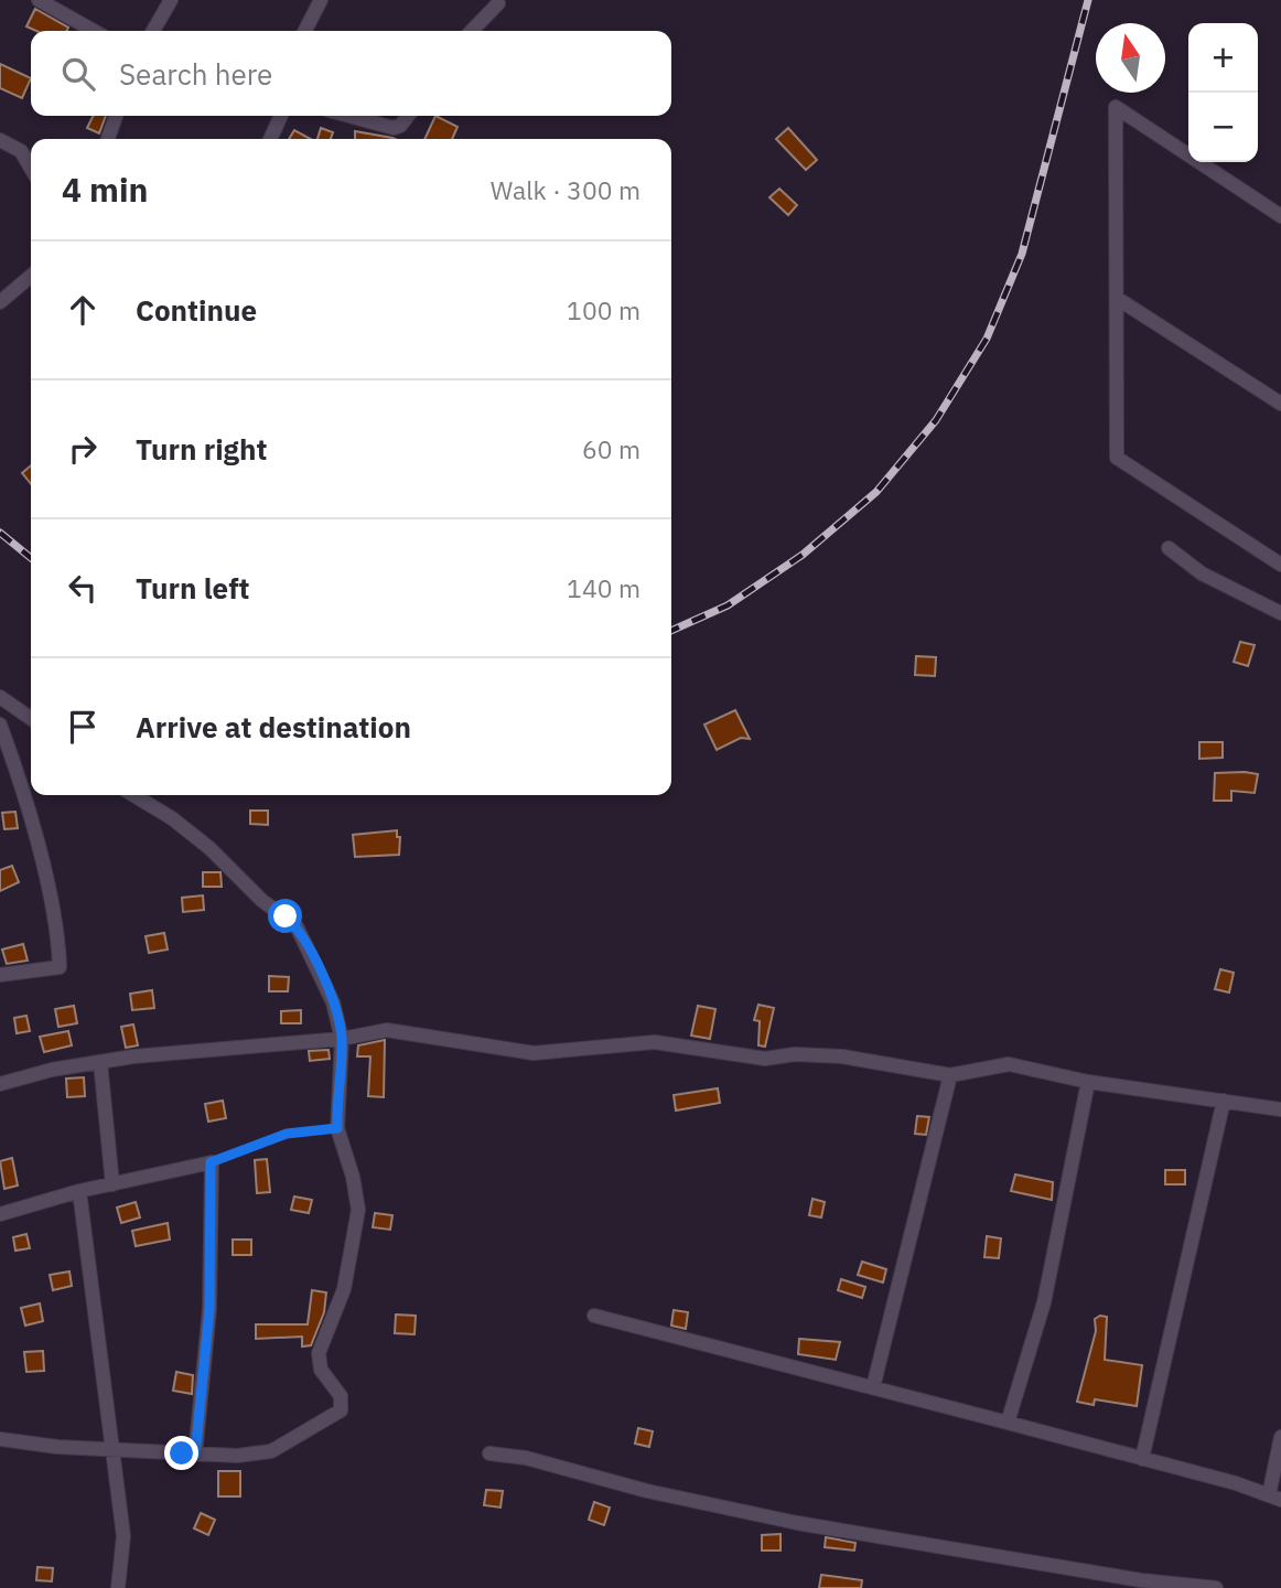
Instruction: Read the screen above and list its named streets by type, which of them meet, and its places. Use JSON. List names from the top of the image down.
{
  "north": "top",
  "page": {
    "map_buttons": ["+", "−"],
    "search": "Search here",
    "heading": ["4 min", "Walk · 300 m"],
    "list": [
      ["Continue", "100 m"],
      ["Turn right", "60 m"],
      ["Turn left", "140 m"],
      "Arrive at destination"
    ]
  }
}
